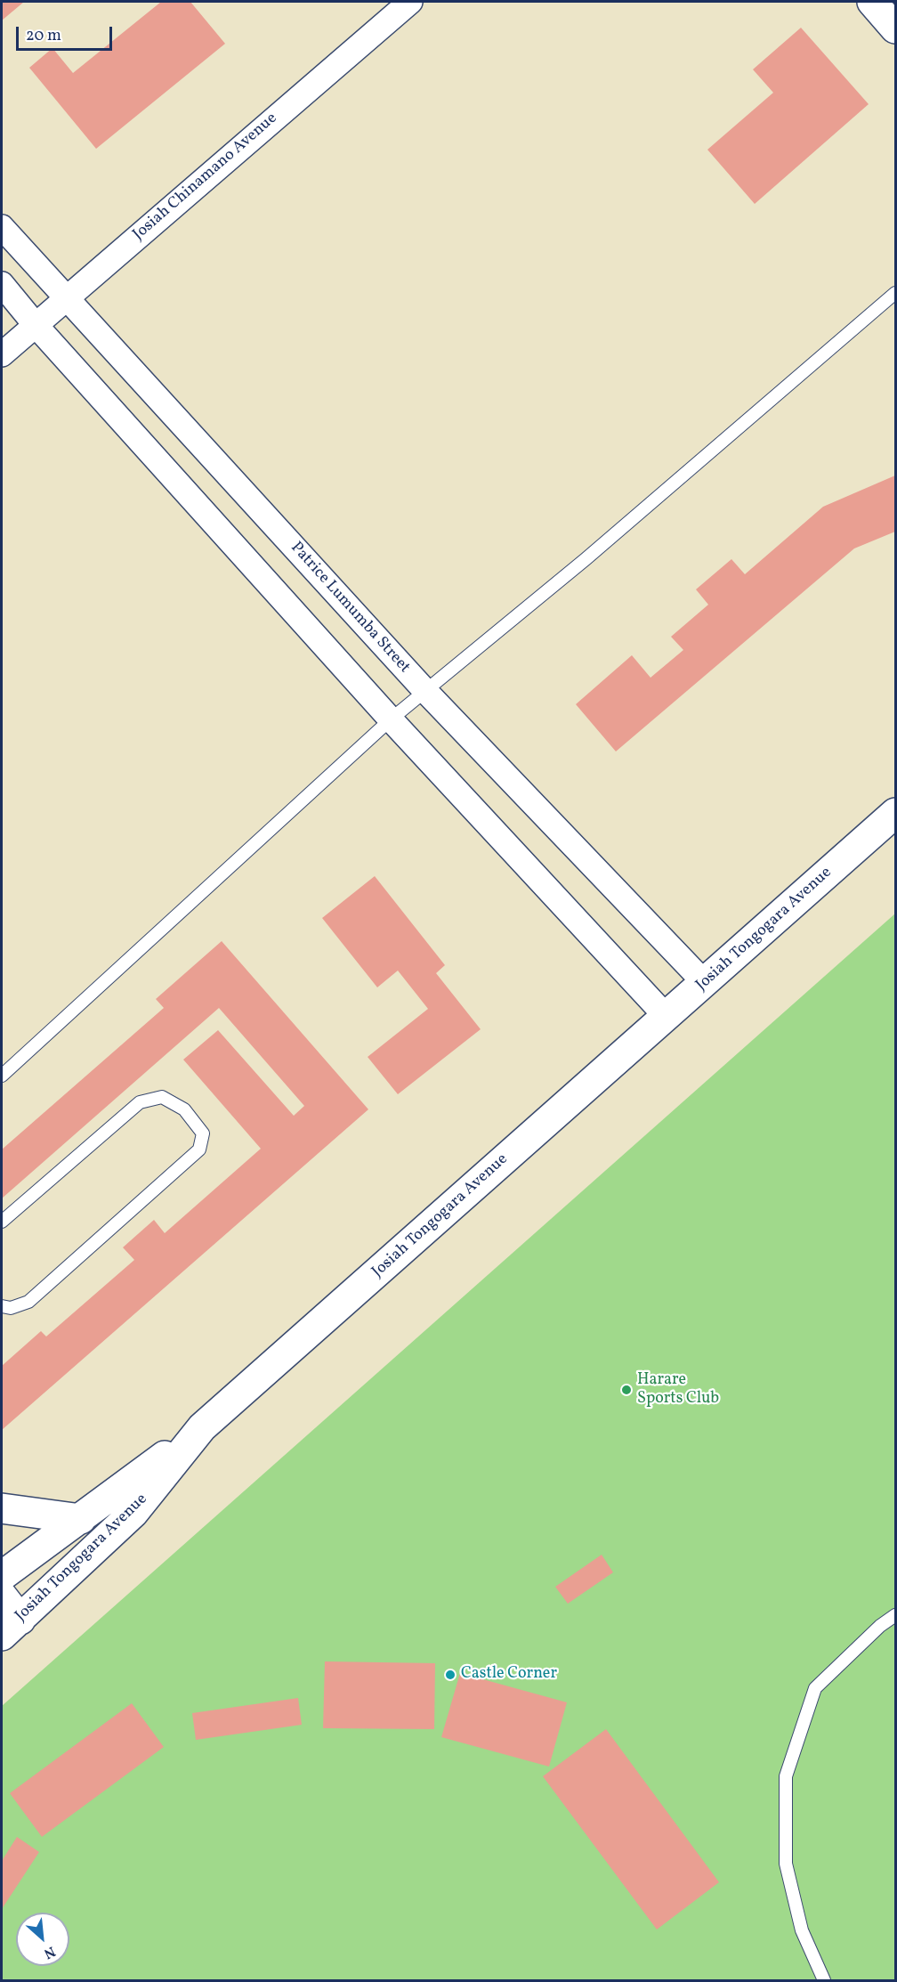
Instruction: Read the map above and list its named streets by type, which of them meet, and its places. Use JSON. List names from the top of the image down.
{
  "streets": {
    "main road": ["Josiah Tongogara Avenue"],
    "street": ["Josiah Chinamano Avenue", "Patrice Lumumba Street"]
  },
  "crossings": [
    ["Josiah Chinamano Avenue", "Patrice Lumumba Street"],
    ["Patrice Lumumba Street", "Josiah Tongogara Avenue"]
  ],
  "places": ["Harare Sports Club", "Castle Corner"],
  "scale_bar": "20 m",
  "north": "bottom right"
}
